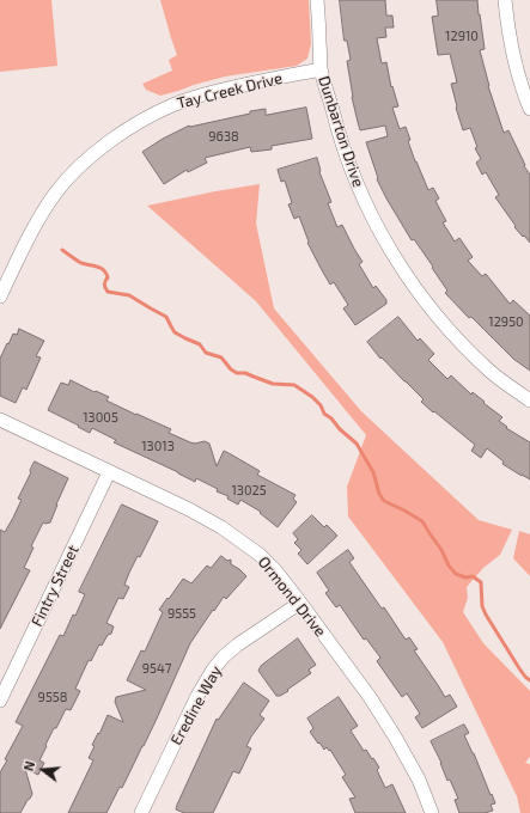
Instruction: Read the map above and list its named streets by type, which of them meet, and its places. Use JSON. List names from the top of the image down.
{
  "streets": {
    "street": [
      "Tay Creek Drive",
      "Dunbarton Drive",
      "Fintry Street",
      "Ormond Drive",
      "Eredine Way"
    ]
  },
  "crossings": [
    ["Tay Creek Drive", "Dunbarton Drive"],
    ["Fintry Street", "Ormond Drive"],
    ["Ormond Drive", "Eredine Way"]
  ],
  "house_numbers": [
    "12910",
    "9638",
    "12950",
    "13005",
    "13013",
    "13025",
    "9555",
    "9547",
    "9558"
  ],
  "north": "left"
}
